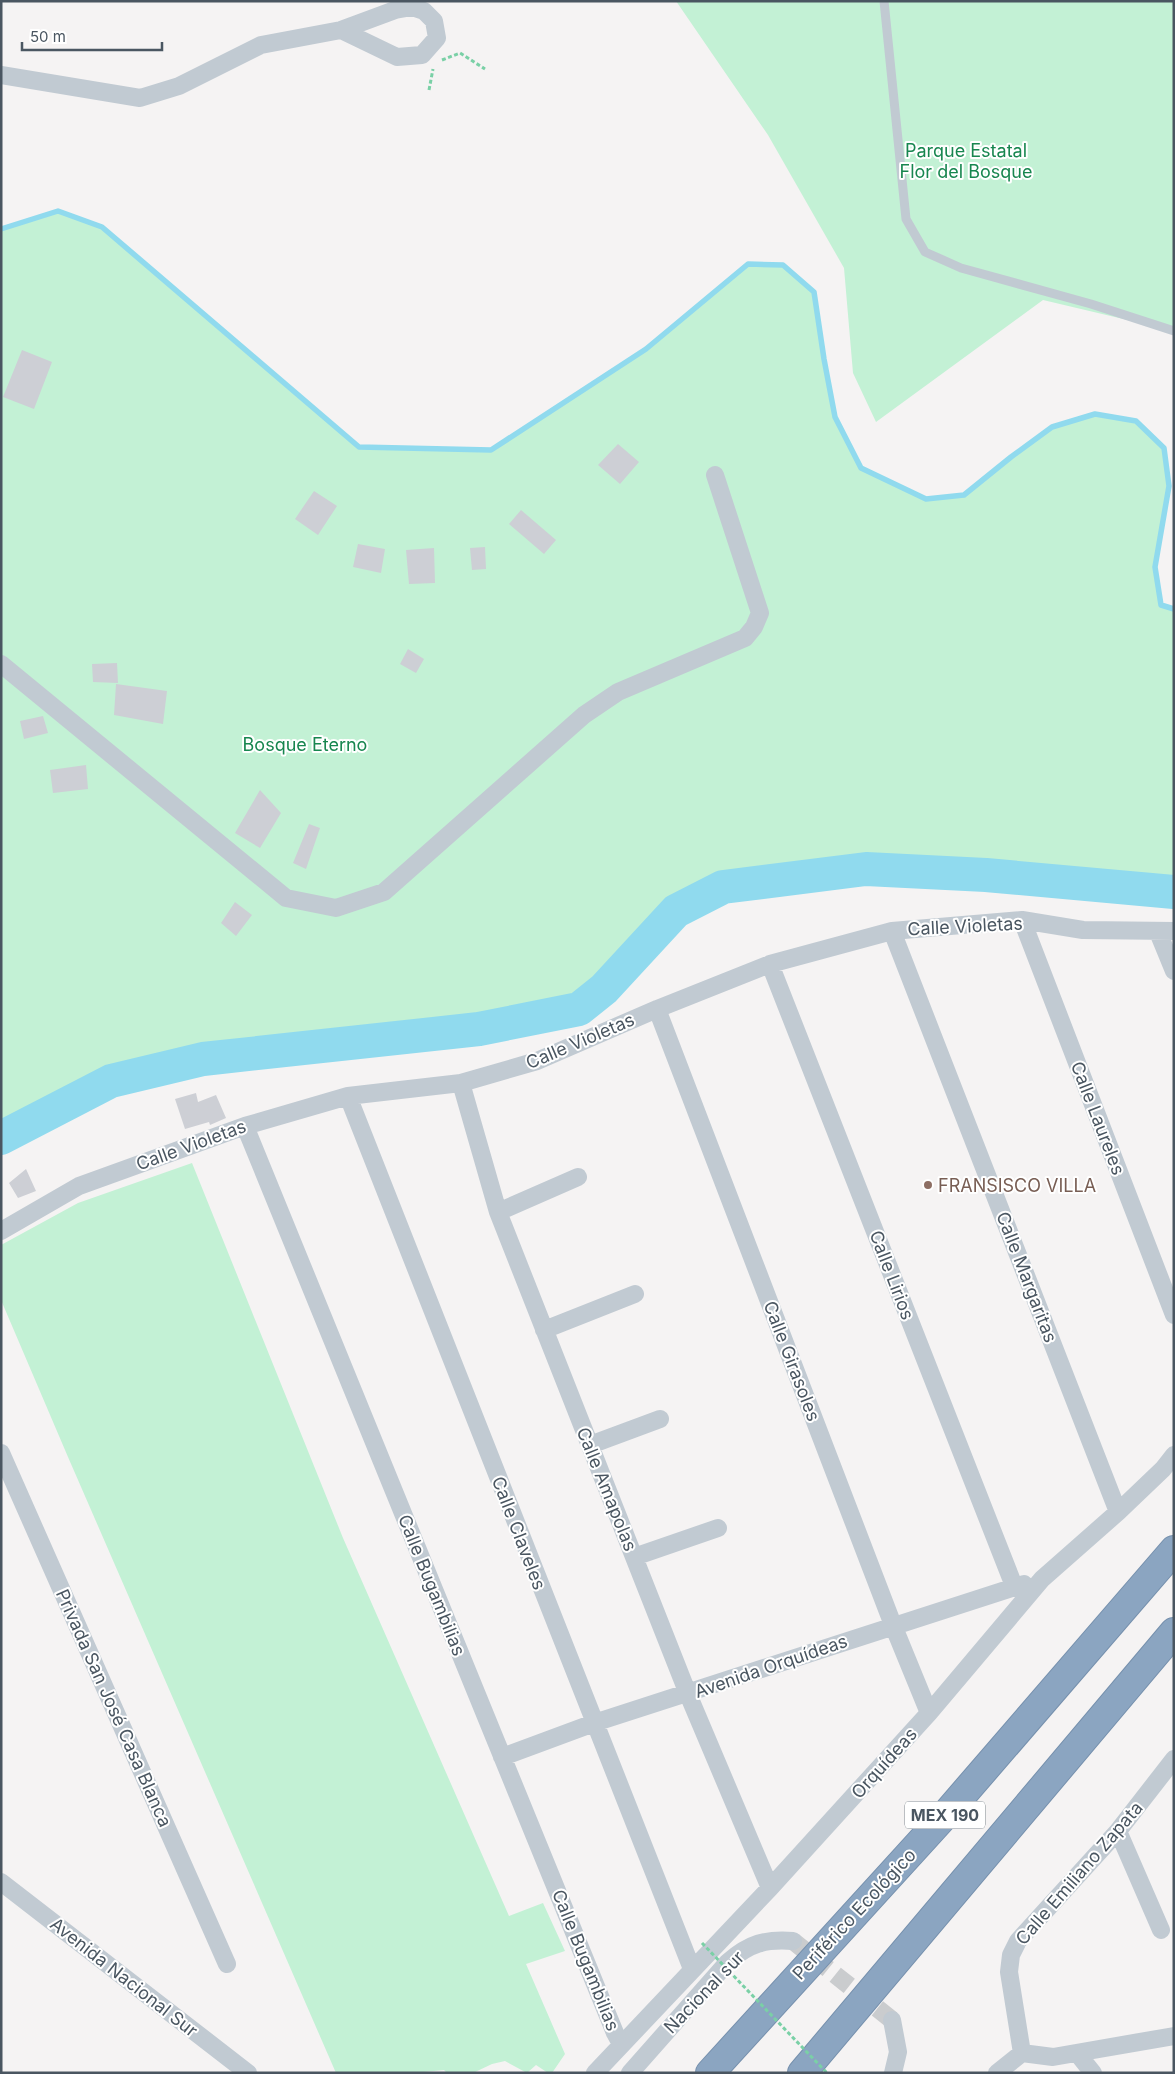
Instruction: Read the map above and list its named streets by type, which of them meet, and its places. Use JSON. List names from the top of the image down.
{
  "streets": {
    "highway": ["MEX 190", "Periférico Ecológico"],
    "street": [
      "Calle Violetas",
      "Calle Laureles",
      "Calle Lirios",
      "Calle Margaritas",
      "Calle Girasoles",
      "Calle Amapolas",
      "Calle Claveles",
      "Calle Bugambilias",
      "Avenida Orquídeas",
      "Privada San José Casa Blanca",
      "Orquídeas",
      "Calle Emiliano Zapata",
      "Avenida Nacional Sur",
      "Nacional sur"
    ]
  },
  "crossings": [
    ["Calle Violetas", "Calle Laureles"],
    ["Calle Violetas", "Calle Lirios"],
    ["Calle Violetas", "Calle Margaritas"],
    ["Calle Violetas", "Calle Girasoles"],
    ["Calle Violetas", "Calle Amapolas"],
    ["Calle Violetas", "Calle Claveles"],
    ["Calle Violetas", "Calle Bugambilias"],
    ["Calle Lirios", "Avenida Orquídeas"],
    ["Calle Margaritas", "Orquídeas"],
    ["Calle Girasoles", "Avenida Orquídeas"],
    ["Calle Girasoles", "Orquídeas"],
    ["Calle Amapolas", "Avenida Orquídeas"],
    ["Calle Amapolas", "Orquídeas"],
    ["Calle Claveles", "Avenida Orquídeas"],
    ["Calle Claveles", "Orquídeas"],
    ["Calle Bugambilias", "Avenida Orquídeas"],
    ["Calle Bugambilias", "Orquídeas"],
    ["Avenida Orquídeas", "Orquídeas"]
  ],
  "parks": ["Parque Estatal Flor del Bosque", "Bosque Eterno"],
  "places": ["FRANSISCO VILLA"],
  "scale_bar": "50 m"
}
